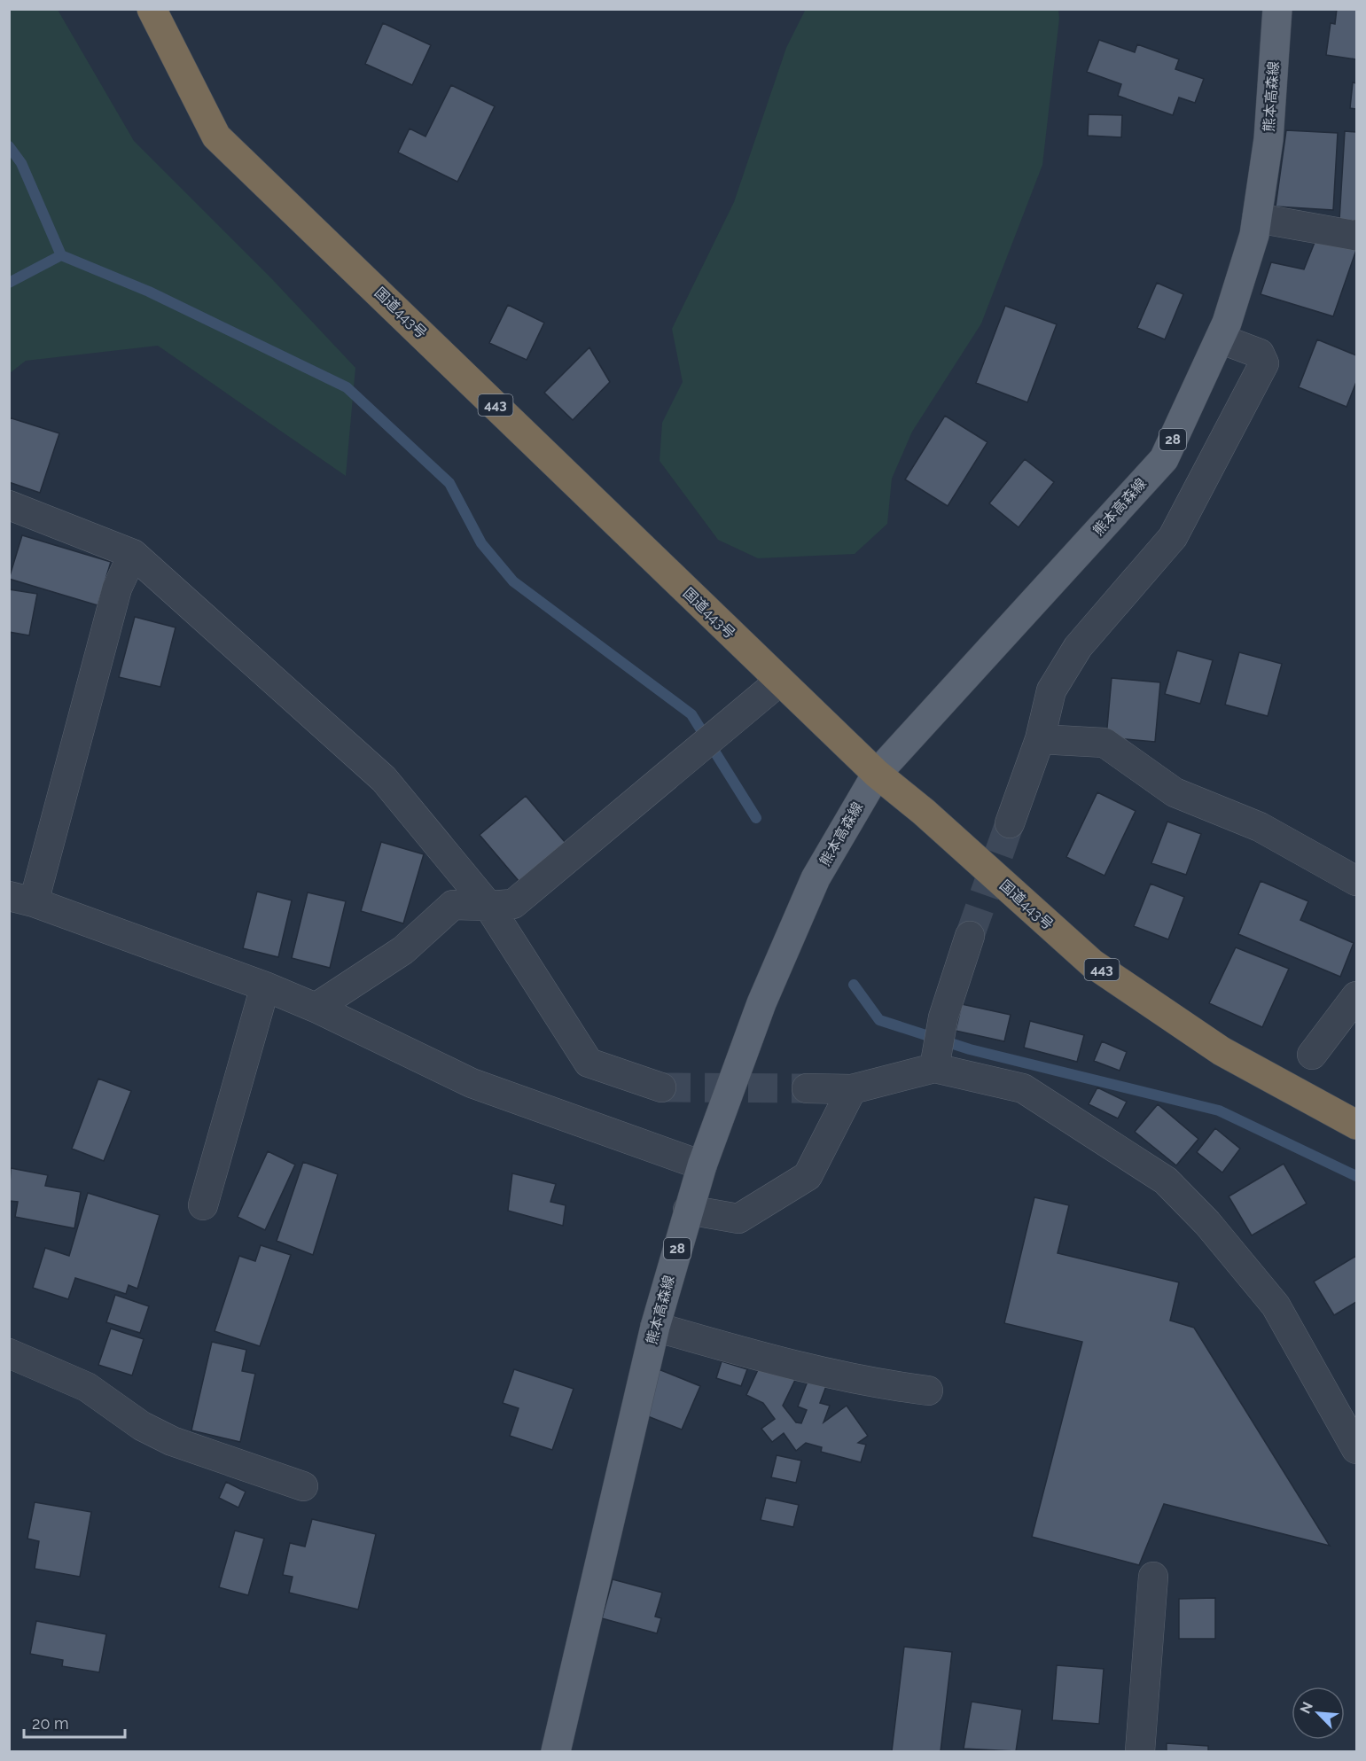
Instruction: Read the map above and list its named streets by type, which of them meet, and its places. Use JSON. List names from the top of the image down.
{
  "streets": {
    "highway": ["国道443号", "443"],
    "main road": ["熊本高森線", "28"]
  },
  "crossings": [
    ["熊本高森線", "国道443号"]
  ],
  "scale_bar": "20 m",
  "north": "top left"
}
